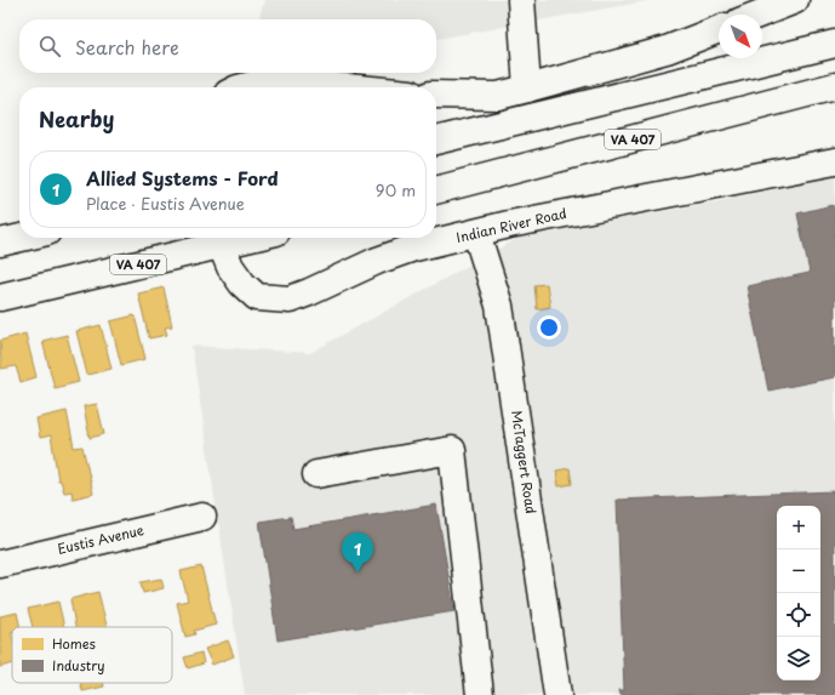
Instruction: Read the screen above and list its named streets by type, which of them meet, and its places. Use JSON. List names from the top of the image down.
{
  "streets": {
    "street": [
      "VA 407",
      "Indian River Road",
      "McTaggert Road",
      "Eustis Avenue"
    ]
  },
  "crossings": [
    ["VA 407", "Indian River Road"],
    ["Indian River Road", "McTaggert Road"]
  ],
  "legend": ["Homes", "Industry"],
  "north": "bottom right",
  "page": {
    "search": "Search here",
    "heading": "Nearby",
    "list": [
      {
        "mark": "1",
        "name": "Allied Systems - Ford",
        "note": "Place · Eustis Avenue",
        "value": "90 m"
      }
    ],
    "map_buttons": ["+", "−"],
    "pins": "1"
  }
}
